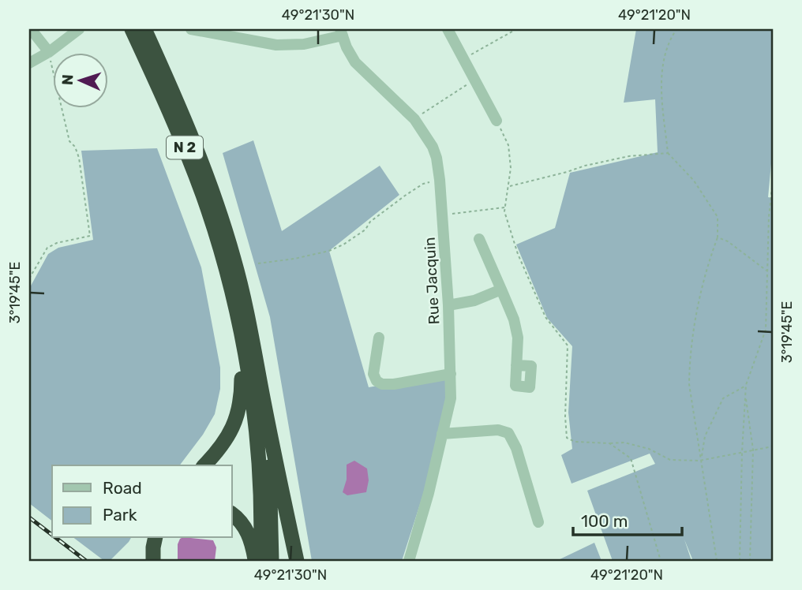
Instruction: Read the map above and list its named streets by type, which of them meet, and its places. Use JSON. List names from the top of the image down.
{
  "streets": {
    "highway": ["N 2"],
    "street": ["Rue Jacquin"]
  },
  "legend": ["Road", "Park"],
  "scale_bar": "100 m",
  "north": "left",
  "coordinates": ["49°21'30\"N", "49°21'20\"N", "3°19'45\"E"]
}
